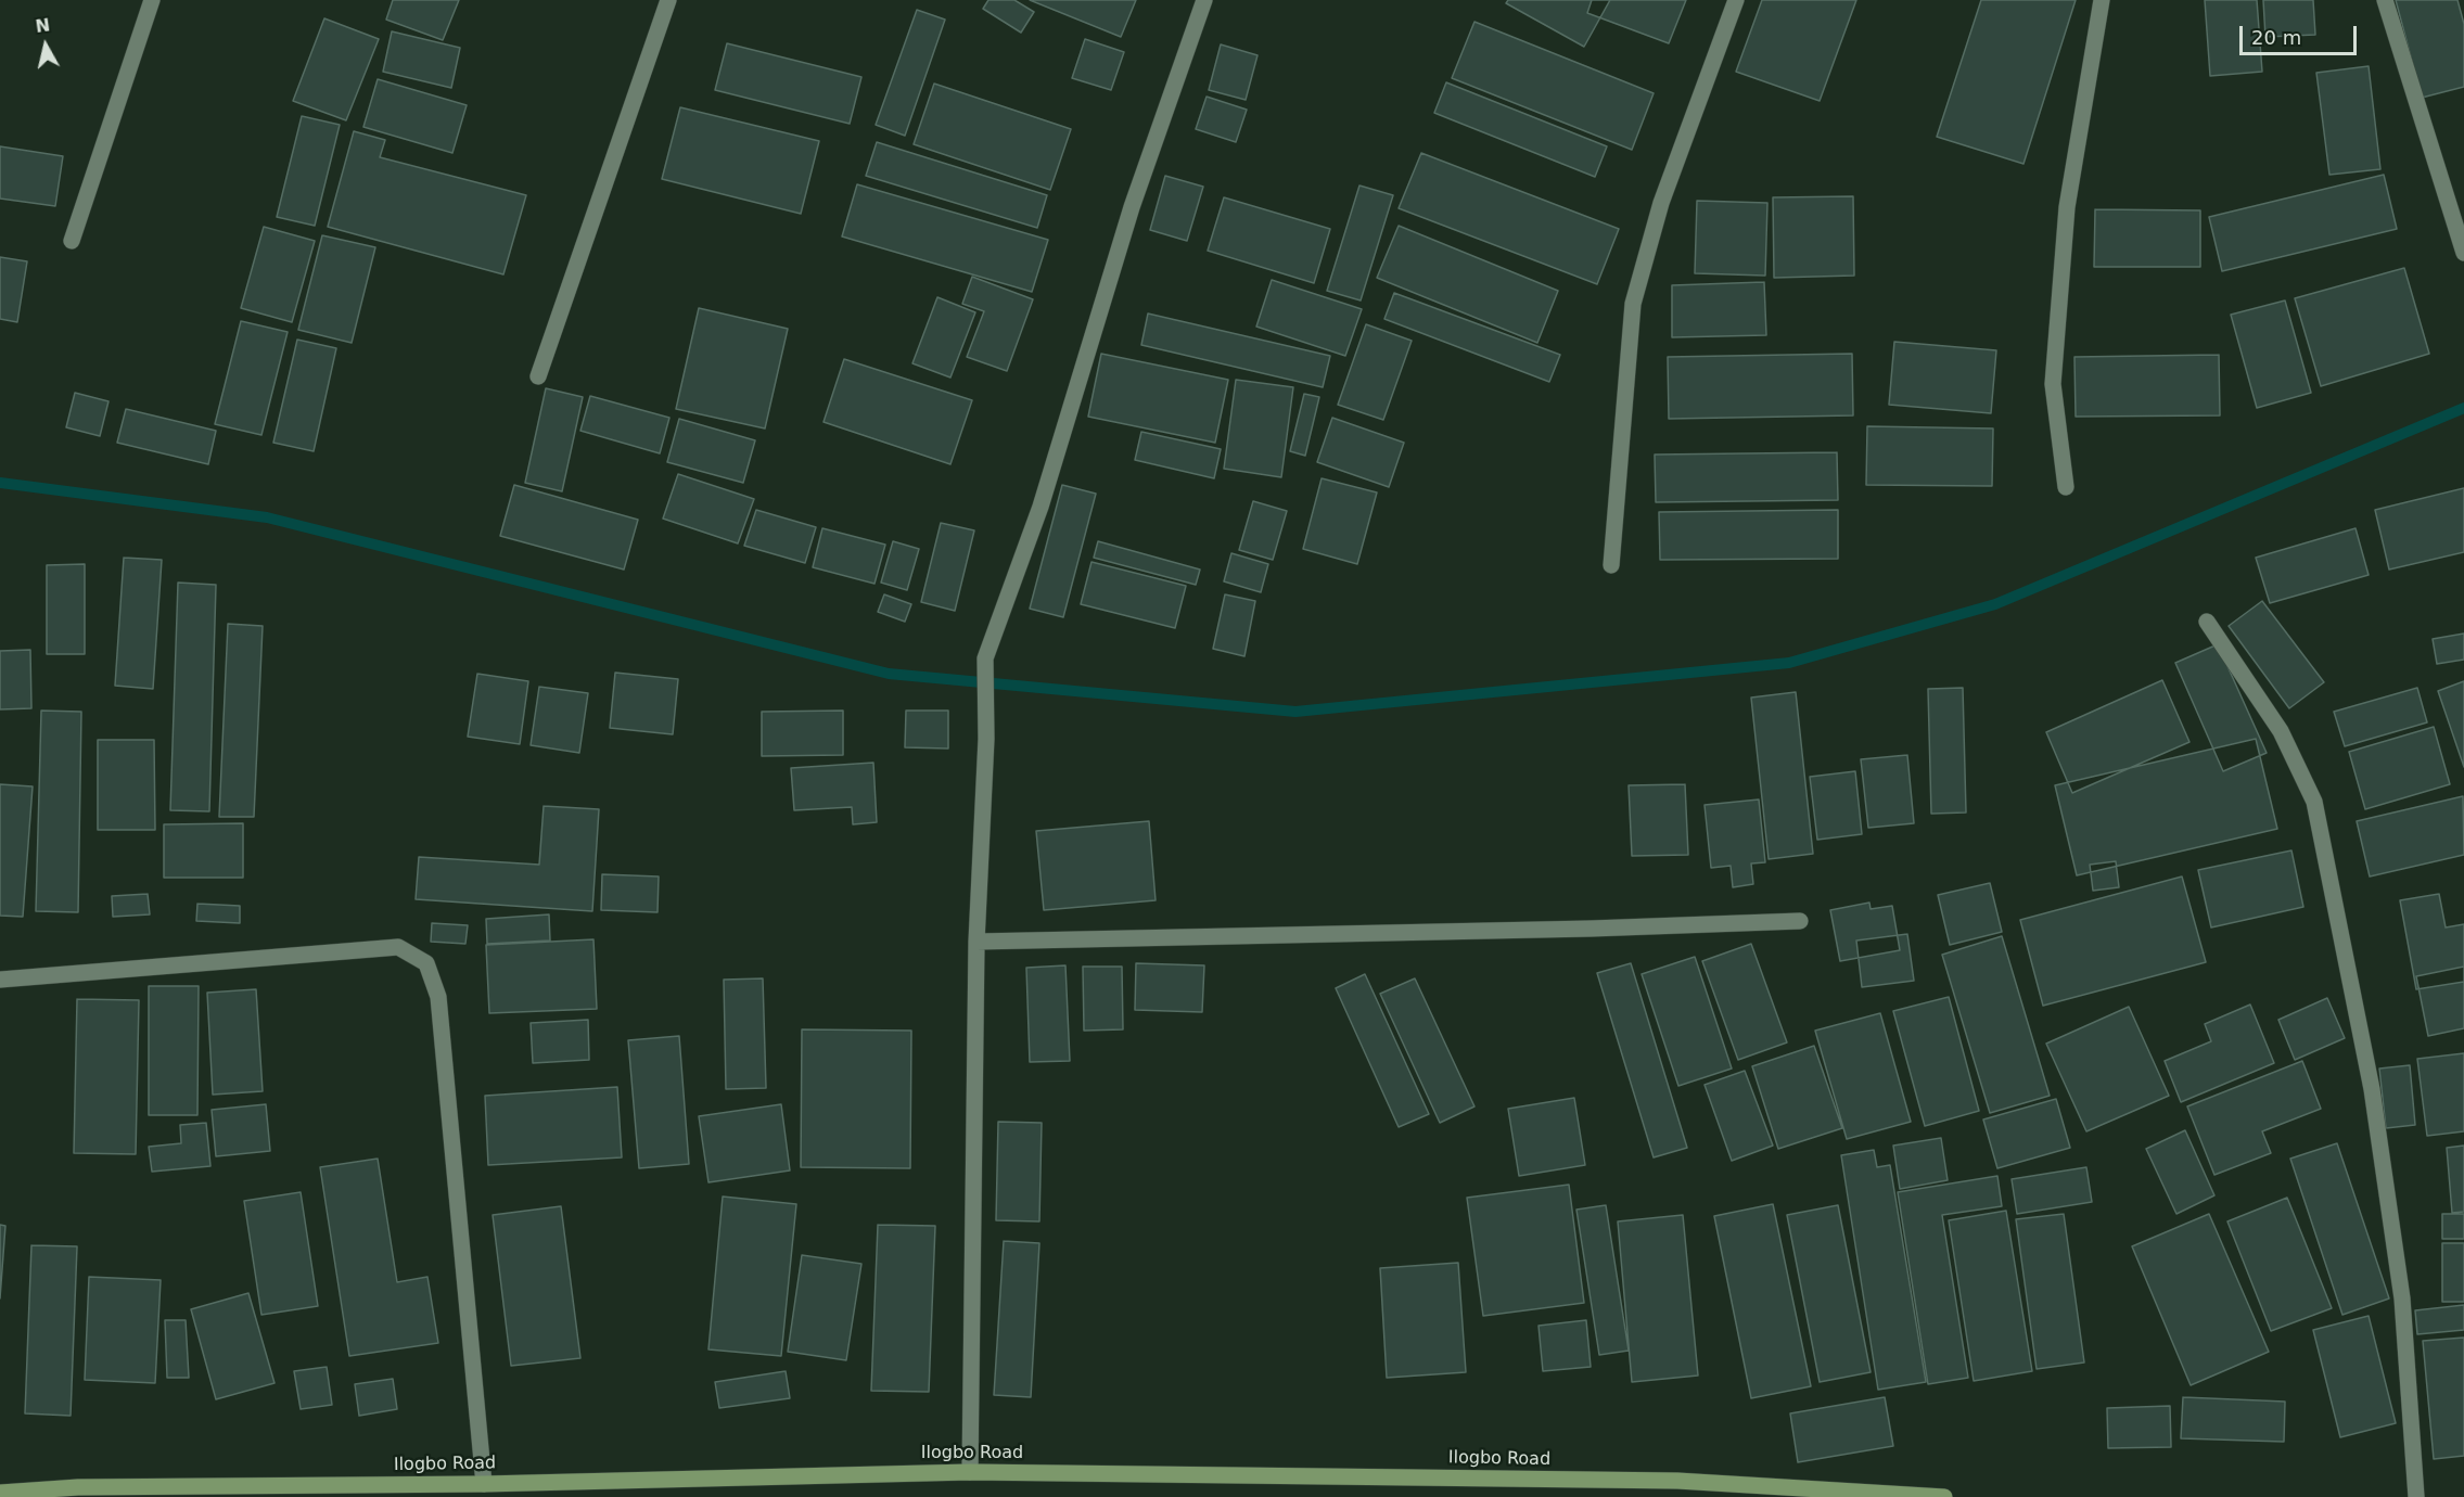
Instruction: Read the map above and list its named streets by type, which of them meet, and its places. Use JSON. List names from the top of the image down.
{
  "streets": {
    "main road": ["Ilogbo Road"]
  },
  "scale_bar": "20 m",
  "north": "top"
}
